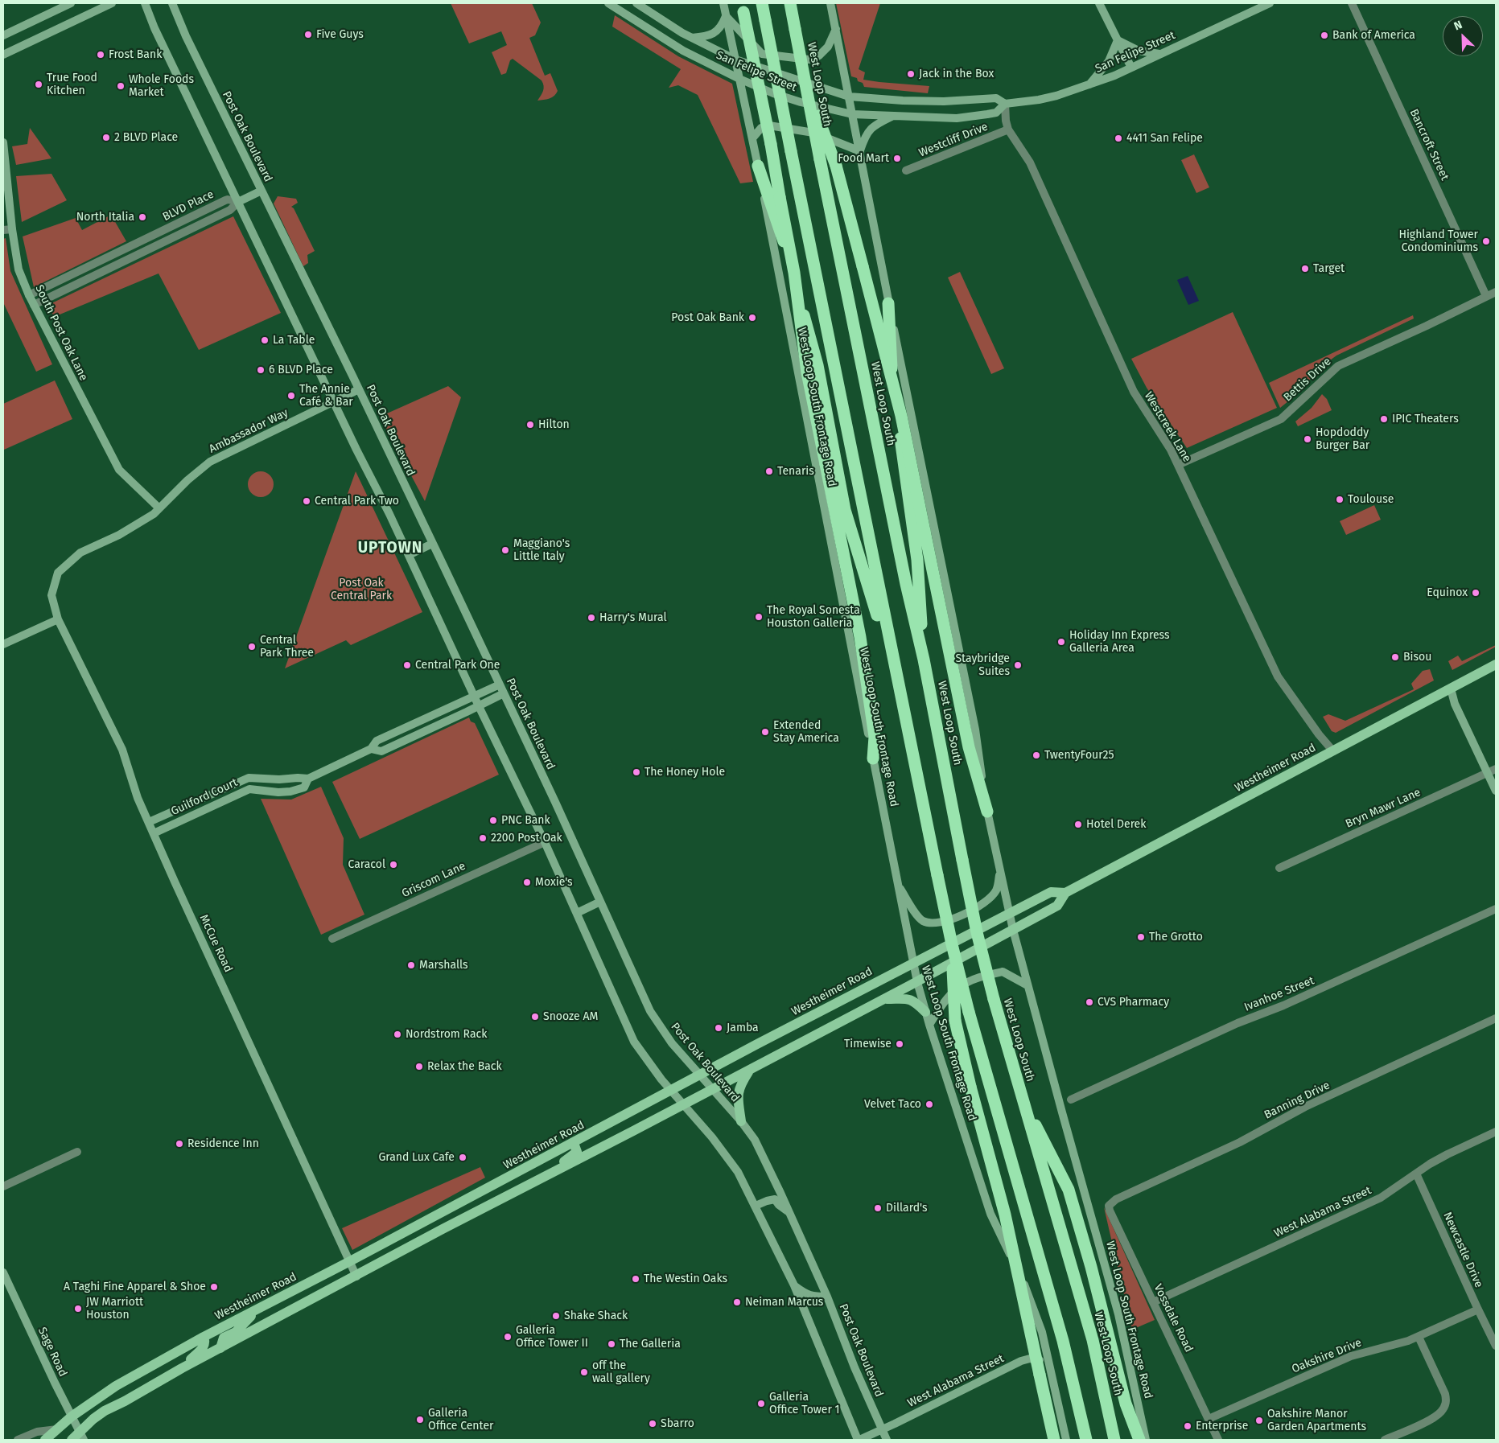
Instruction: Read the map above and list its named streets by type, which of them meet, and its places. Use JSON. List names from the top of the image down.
{
  "streets": {
    "highway": ["West Loop South"],
    "main road": [
      "San Felipe Street",
      "Post Oak Boulevard",
      "South Post Oak Lane",
      "West Loop South Frontage Road",
      "Ambassador Way",
      "Westheimer Road",
      "Guilford Court",
      "McCue Road",
      "West Alabama Street",
      "Sage Road"
    ],
    "street": [
      "Westcliff Drive",
      "Bancroft Street",
      "BLVD Place",
      "Bettis Drive",
      "Westcreek Lane",
      "Bryn Mawr Lane",
      "Griscom Lane",
      "Ivanhoe Street",
      "Banning Drive",
      "Newcastle Drive",
      "Vossdale Road",
      "Oakshire Drive"
    ]
  },
  "crossings": [
    ["San Felipe Street", "West Loop South Frontage Road"],
    ["San Felipe Street", "Westcreek Lane"],
    ["Post Oak Boulevard", "Ambassador Way"],
    ["Post Oak Boulevard", "Westheimer Road"],
    ["Post Oak Boulevard", "Guilford Court"],
    ["Post Oak Boulevard", "West Alabama Street"],
    ["Westcliff Drive", "Westcreek Lane"],
    ["Bancroft Street", "Bettis Drive"],
    ["BLVD Place", "South Post Oak Lane"],
    ["South Post Oak Lane", "Ambassador Way"],
    ["Bettis Drive", "Westcreek Lane"],
    ["West Loop South Frontage Road", "Westheimer Road"],
    ["West Loop South Frontage Road", "West Alabama Street"],
    ["Westcreek Lane", "Westheimer Road"],
    ["Ambassador Way", "McCue Road"],
    ["Westheimer Road", "McCue Road"],
    ["Westheimer Road", "Sage Road"],
    ["Guilford Court", "McCue Road"],
    ["Banning Drive", "Vossdale Road"],
    ["West Alabama Street", "Newcastle Drive"],
    ["West Alabama Street", "Vossdale Road"],
    ["Newcastle Drive", "Oakshire Drive"],
    ["Vossdale Road", "Oakshire Drive"]
  ],
  "districts": ["UPTOWN"],
  "parks": ["Post Oak Central Park"],
  "places": [
    "Five Guys",
    "Bank of America",
    "Frost Bank",
    "Jack in the Box",
    "True Food Kitchen",
    "Whole Foods Market",
    "2 BLVD Place",
    "4411 San Felipe",
    "Food Mart",
    "North Italia",
    "Highland Tower Condominiums",
    "Target",
    "Post Oak Bank",
    "La Table",
    "6 BLVD Place",
    "The Annie Café & Bar",
    "IPIC Theaters",
    "Hilton",
    "Hopdoddy Burger Bar",
    "Tenaris",
    "Toulouse",
    "Central Park Two",
    "Maggiano's Little Italy",
    "Equinox",
    "The Royal Sonesta Houston Galleria",
    "Harry's Mural",
    "Holiday Inn Express Galleria Area",
    "Central Park Three",
    "Bisou",
    "Central Park One",
    "Staybridge Suites",
    "Extended Stay America",
    "TwentyFour25",
    "The Honey Hole",
    "PNC Bank",
    "Hotel Derek",
    "2200 Post Oak",
    "Caracol",
    "Moxie's",
    "The Grotto",
    "Marshalls",
    "CVS Pharmacy",
    "Snooze AM",
    "Jamba",
    "Nordstrom Rack",
    "Timewise",
    "Relax the Back",
    "Velvet Taco",
    "Residence Inn",
    "Grand Lux Cafe",
    "Dillard's",
    "The Westin Oaks",
    "A Taghi Fine Apparel & Shoe",
    "Neiman Marcus",
    "JW Marriott Houston",
    "Shake Shack",
    "Galleria Office Tower II",
    "The Galleria",
    "off the wall gallery",
    "Galleria Office Tower 1",
    "Galleria Office Center",
    "Oakshire Manor Garden Apartments",
    "Sbarro",
    "Enterprise"
  ],
  "north": "top left"
}
